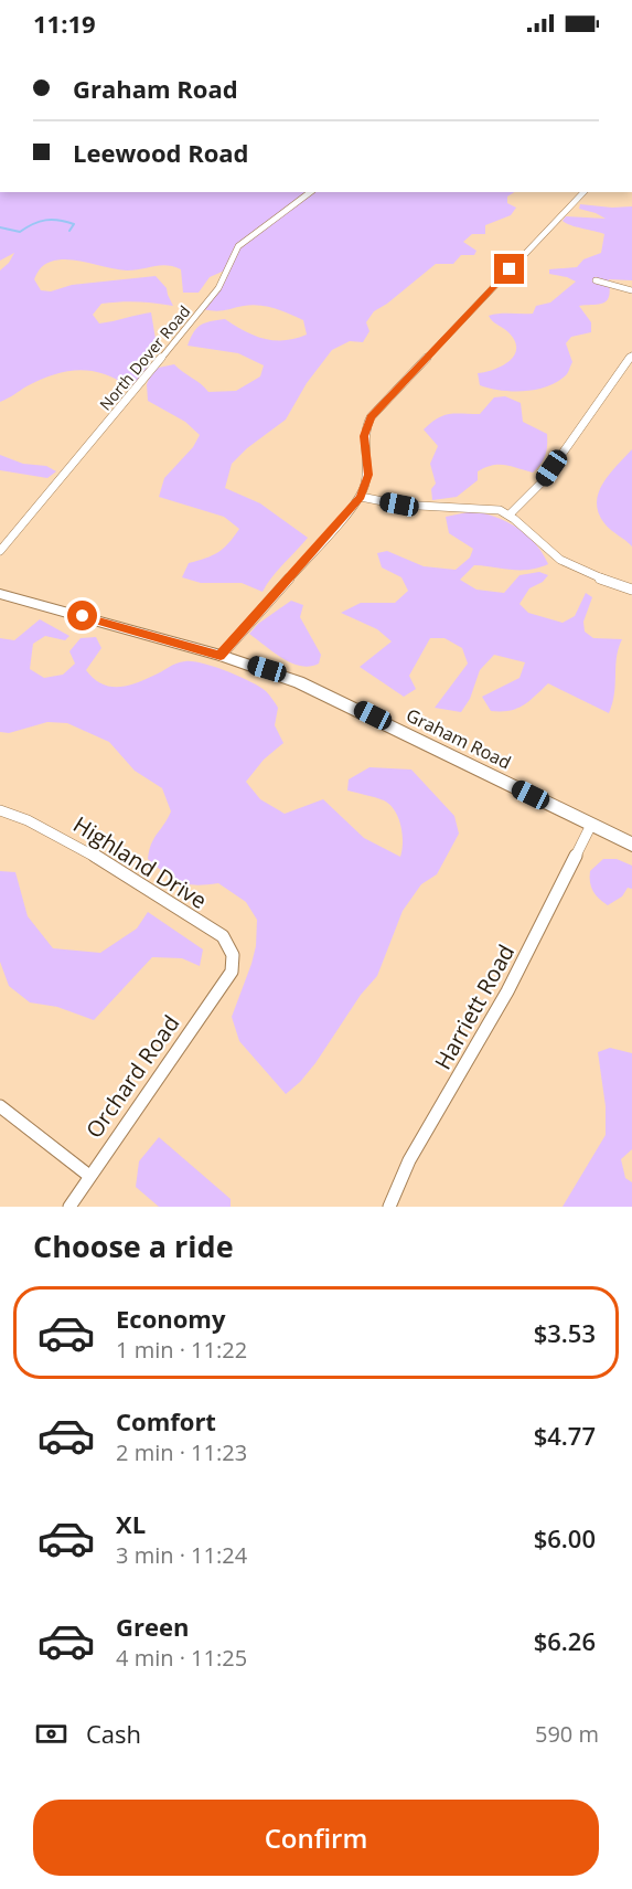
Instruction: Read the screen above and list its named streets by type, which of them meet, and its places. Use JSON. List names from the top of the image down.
{
  "streets": {
    "main road": ["Graham Road"],
    "street": [
      "North Dover Road",
      "Highland Drive",
      "Harriett Road",
      "Orchard Road"
    ]
  },
  "crossings": [
    ["Graham Road", "Harriett Road"],
    ["Highland Drive", "Orchard Road"]
  ],
  "page": {
    "status": "11:19",
    "banner": ["Graham Road", "Leewood Road"],
    "heading": "Choose a ride",
    "list": [
      {
        "name": "Economy",
        "note": "1 min · 11:22",
        "value": "$3.53"
      },
      {
        "name": "Comfort",
        "note": "2 min · 11:23",
        "value": "$4.77"
      },
      {
        "name": "XL",
        "note": "3 min · 11:24",
        "value": "$6.00"
      },
      {
        "name": "Green",
        "note": "4 min · 11:25",
        "value": "$6.26"
      }
    ],
    "pay": ["Cash", "590 m"],
    "buttons": "Confirm"
  }
}
